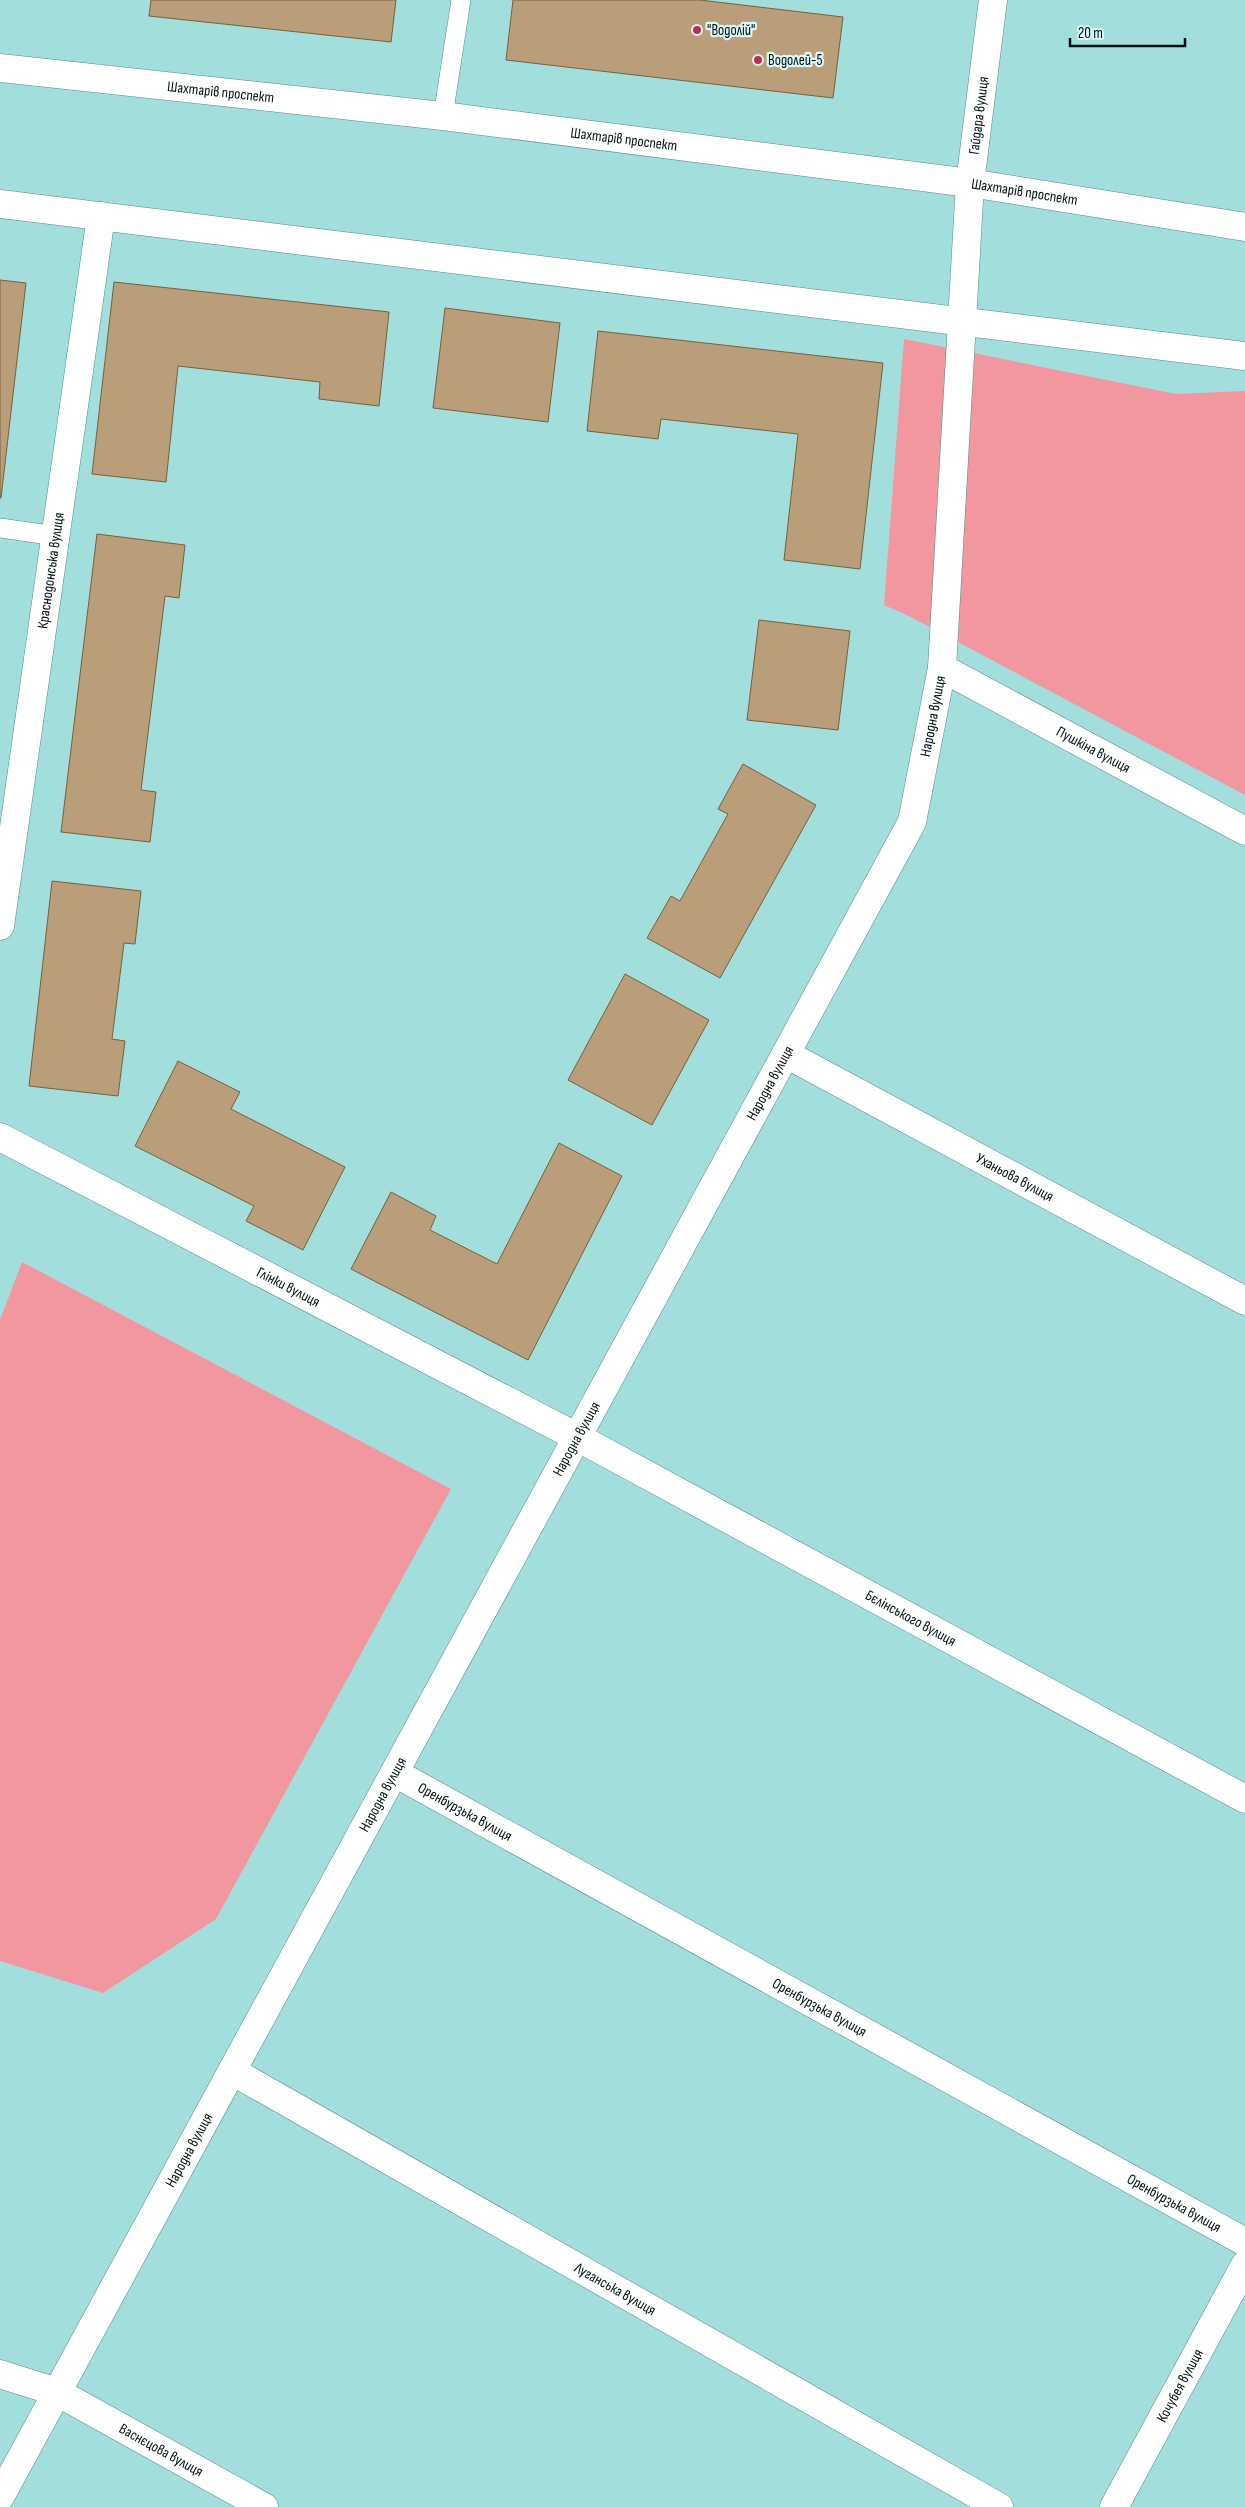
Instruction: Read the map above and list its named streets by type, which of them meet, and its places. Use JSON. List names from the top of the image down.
{
  "streets": {
    "street": [
      "Шахтарів проспект",
      "Гайдара вулиця",
      "Краснодонська вулиця",
      "Народна вулиця",
      "Пушкіна вулиця",
      "Уханьова вулиця",
      "Глінки вулиця",
      "Бєлінського вулиця",
      "Оренбурзька вулиця",
      "Луганська вулиця",
      "Кочубея вулиця",
      "Васнєцова вулиця"
    ]
  },
  "crossings": [
    ["Шахтарів проспект", "Гайдара вулиця"],
    ["Гайдара вулиця", "Народна вулиця"],
    ["Народна вулиця", "Пушкіна вулиця"],
    ["Народна вулиця", "Уханьова вулиця"],
    ["Народна вулиця", "Глінки вулиця"],
    ["Народна вулиця", "Бєлінського вулиця"],
    ["Народна вулиця", "Оренбурзька вулиця"],
    ["Народна вулиця", "Луганська вулиця"],
    ["Народна вулиця", "Васнєцова вулиця"],
    ["Глінки вулиця", "Бєлінського вулиця"]
  ],
  "places": ["\"Водолій\"", "Водолей-5"],
  "scale_bar": "20 m"
}
